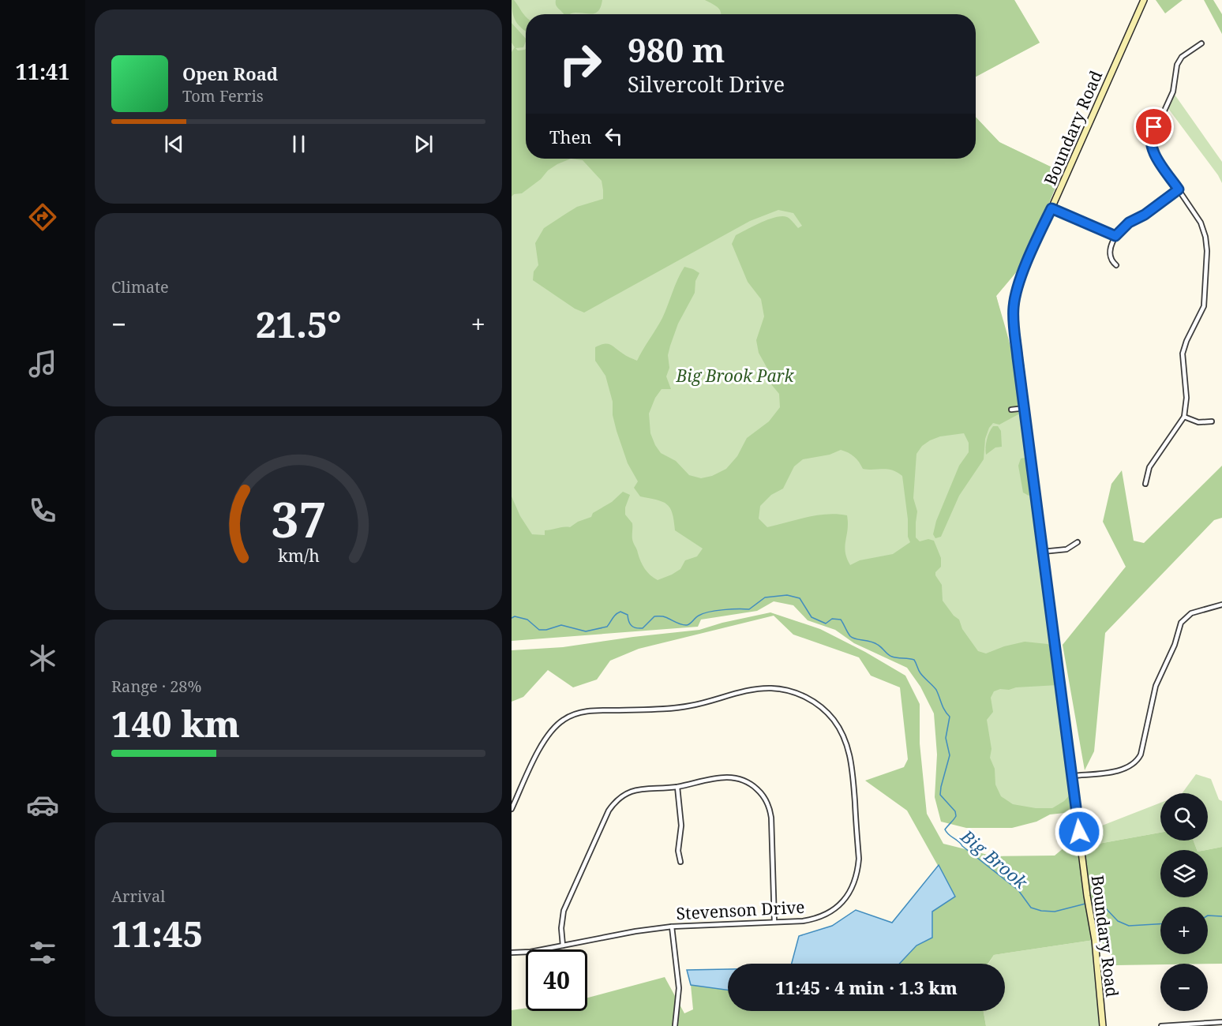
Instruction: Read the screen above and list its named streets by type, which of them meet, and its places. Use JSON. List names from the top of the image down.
{
  "streets": {
    "street": ["Boundary Road", "Stevenson Drive"]
  },
  "water": ["Big Brook"],
  "parks": ["Big Brook Park"],
  "page": {
    "tabs": "11:41",
    "turn": ["980 m", "Silvercolt Drive"],
    "song": ["Open Road", "Tom Ferris"],
    "then": "Then",
    "tile": [
      "Climate",
      ["Range · 28%", "140 km"],
      ["Arrival", "11:45"]
    ],
    "heat": ["−", "21.5°", "+"],
    "map_buttons": ["+", "−"],
    "limit": "40",
    "trip": "11:45 · 4 min · 1.3 km",
    "gauge": ["37", "km/h"]
  }
}
